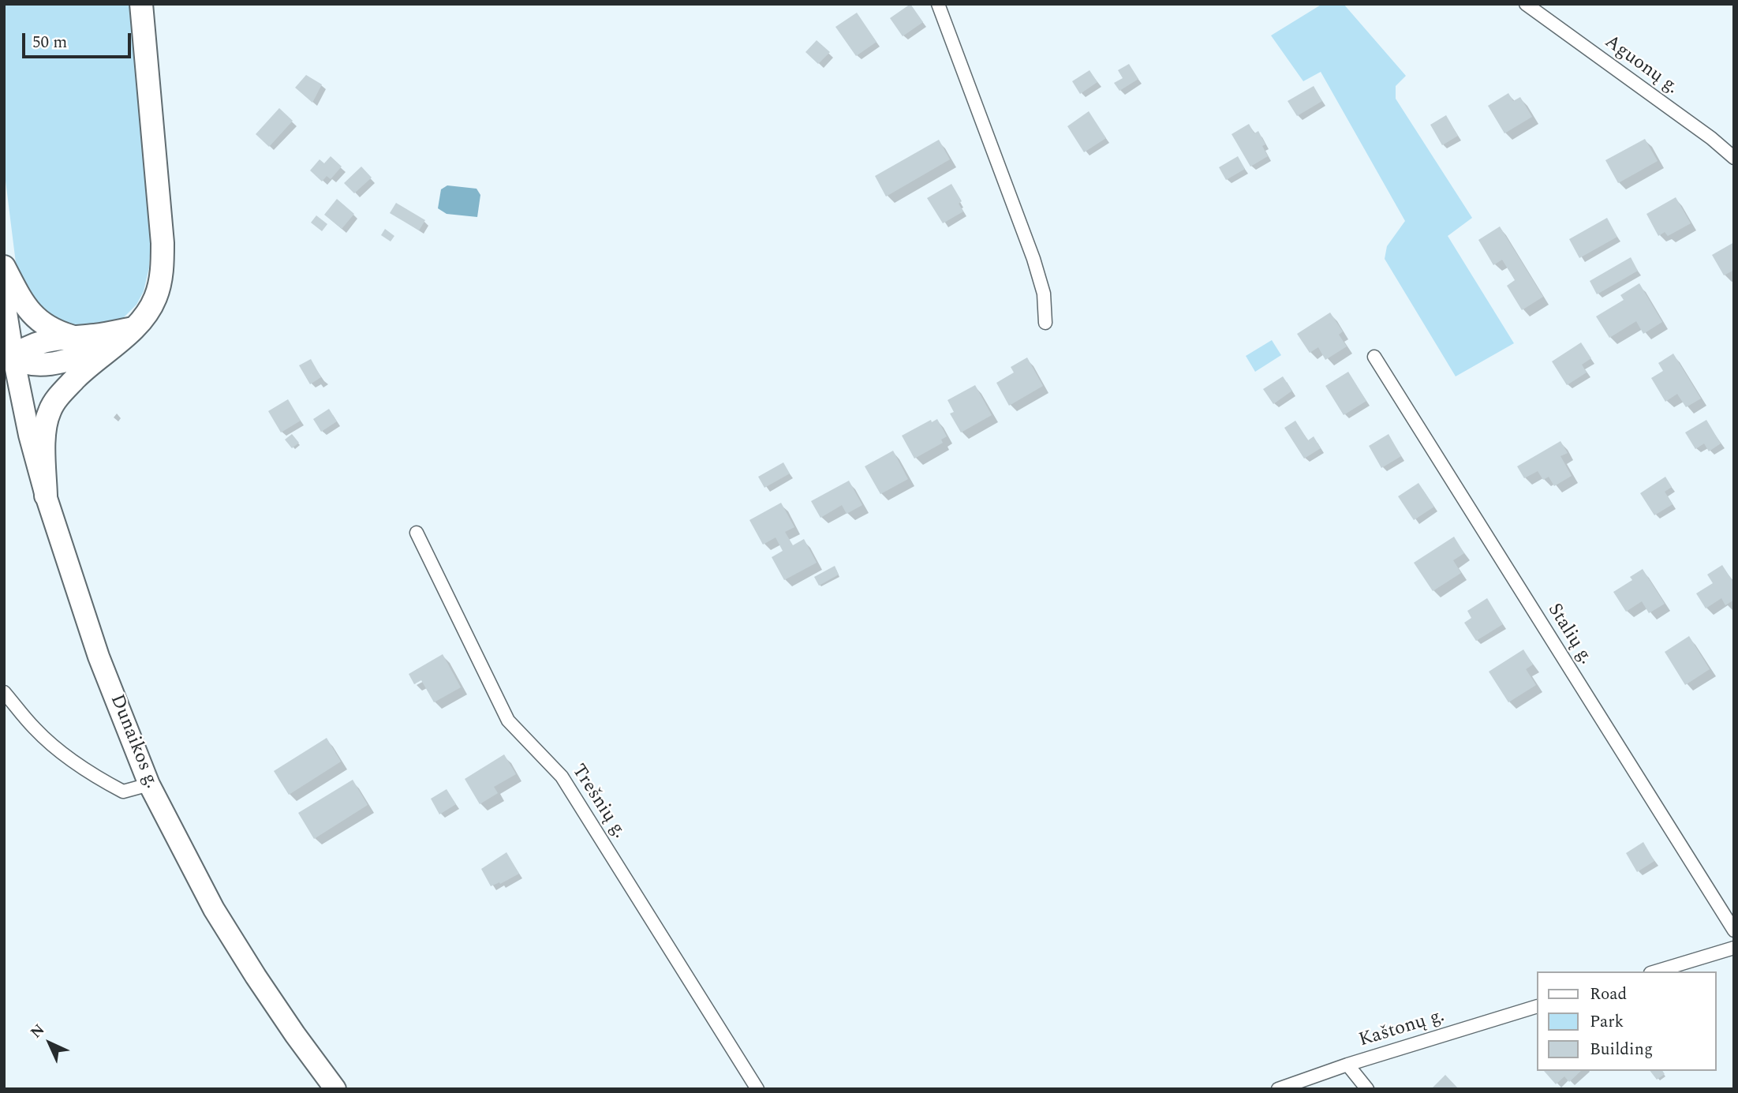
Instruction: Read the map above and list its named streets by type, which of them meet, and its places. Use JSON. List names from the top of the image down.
{
  "streets": {
    "main road": ["Dunaikos g."],
    "street": [
      "Aguonų g.",
      "Stalių g.",
      "Trešnių g.",
      "Kaštonų g."
    ]
  },
  "legend": ["Road", "Park", "Building"],
  "scale_bar": "50 m",
  "north": "top left"
}
